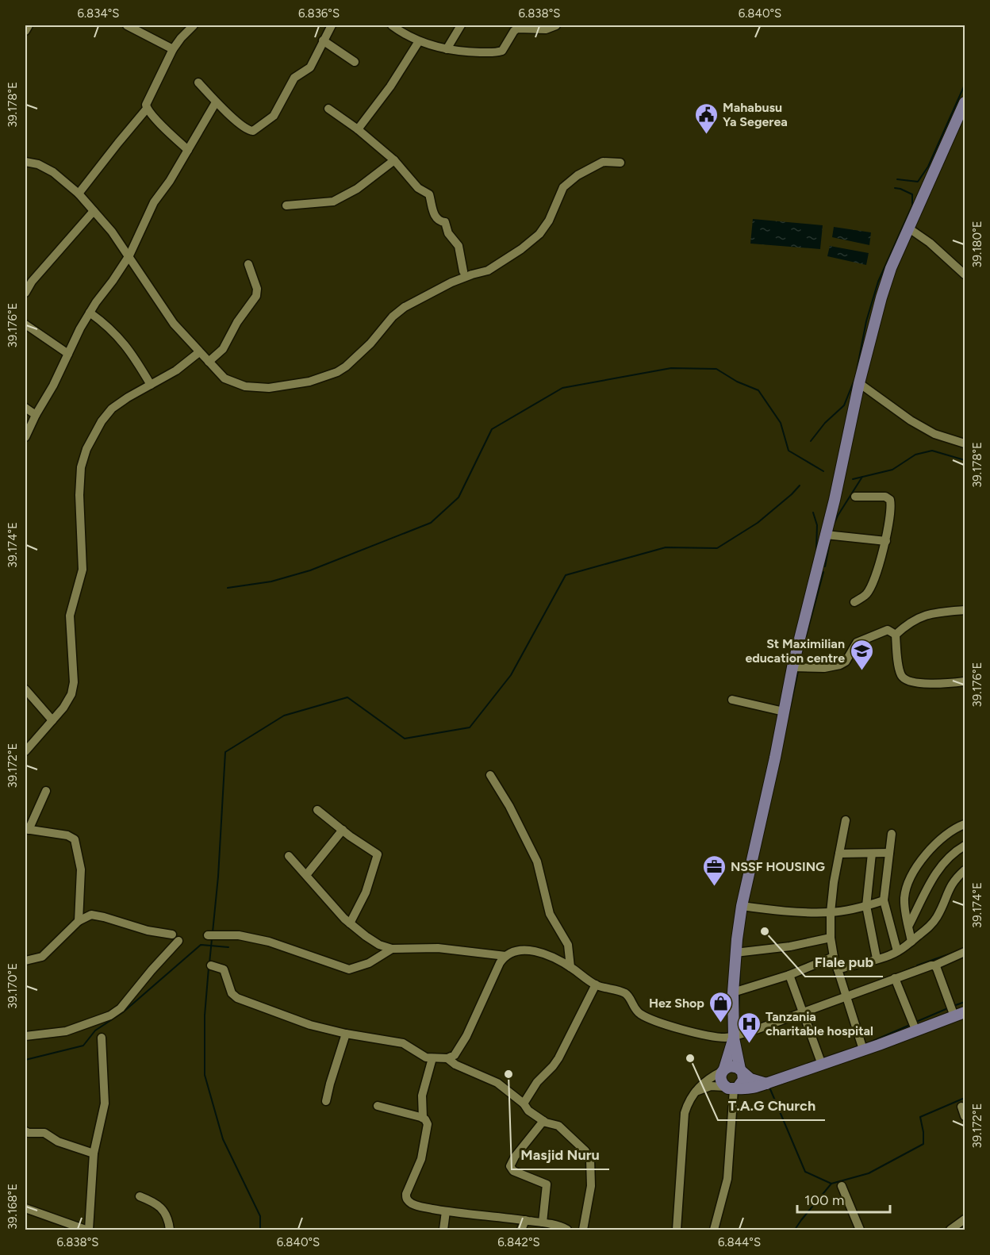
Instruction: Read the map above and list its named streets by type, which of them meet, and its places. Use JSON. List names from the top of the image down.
{
  "places": {
    "public building": ["Mahabusu Ya Segerea"],
    "school or university": ["St Maximilian education centre"],
    "office": ["NSSF HOUSING"],
    "other": ["Flale pub", "T.A.G Church", "Masjid Nuru"],
    "shop": ["Hez Shop"],
    "hospital": ["Tanzania charitable hospital"]
  },
  "scale_bar": "100 m",
  "coordinates": [
    "6.834°S",
    "6.836°S",
    "6.838°S",
    "6.840°S",
    "39.178°E",
    "39.180°E",
    "39.176°E",
    "39.174°E",
    "39.172°E",
    "39.170°E",
    "39.168°E",
    "6.842°S",
    "6.844°S"
  ]
}
